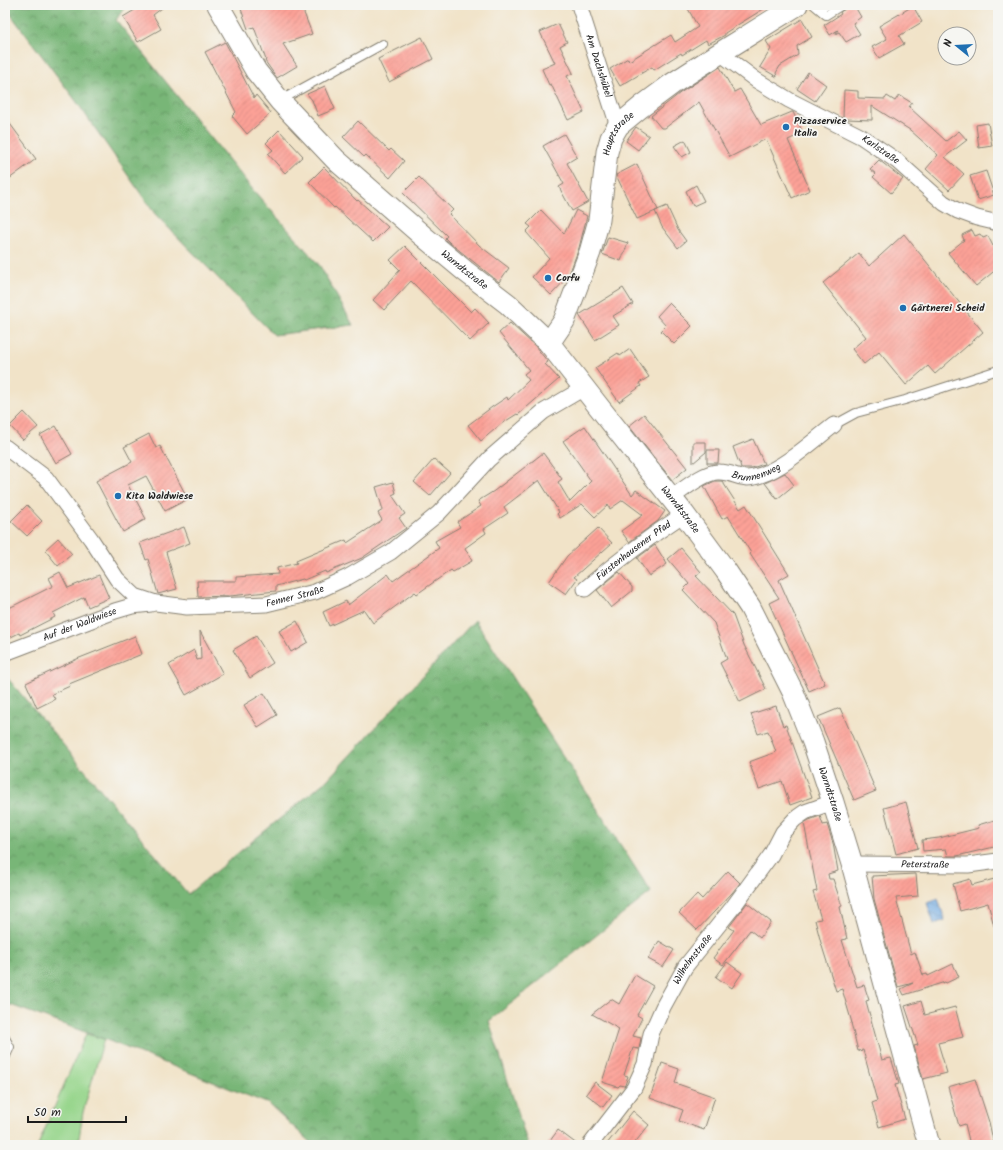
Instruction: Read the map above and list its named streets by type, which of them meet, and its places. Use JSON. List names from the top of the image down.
{
  "streets": {
    "main road": ["Hauptstraße", "Warndtstraße"],
    "street": [
      "Am Dachshübel",
      "Karlstraße",
      "Brunnenweg",
      "Fürstenhausener Pfad",
      "Fenner Straße",
      "Auf der Waldwiese",
      "Peterstraße",
      "Wilhelmstraße"
    ]
  },
  "crossings": [
    ["Am Dachshübel", "Hauptstraße"],
    ["Hauptstraße", "Karlstraße"],
    ["Hauptstraße", "Warndtstraße"],
    ["Warndtstraße", "Brunnenweg"],
    ["Warndtstraße", "Fürstenhausener Pfad"],
    ["Warndtstraße", "Fenner Straße"],
    ["Warndtstraße", "Peterstraße"],
    ["Warndtstraße", "Wilhelmstraße"],
    ["Fenner Straße", "Auf der Waldwiese"]
  ],
  "places": [
    "Pizzaservice Italia",
    "Corfu",
    "Gärtnerei Scheid",
    "Kita Waldwiese"
  ],
  "scale_bar": "50 m",
  "north": "left"
}
